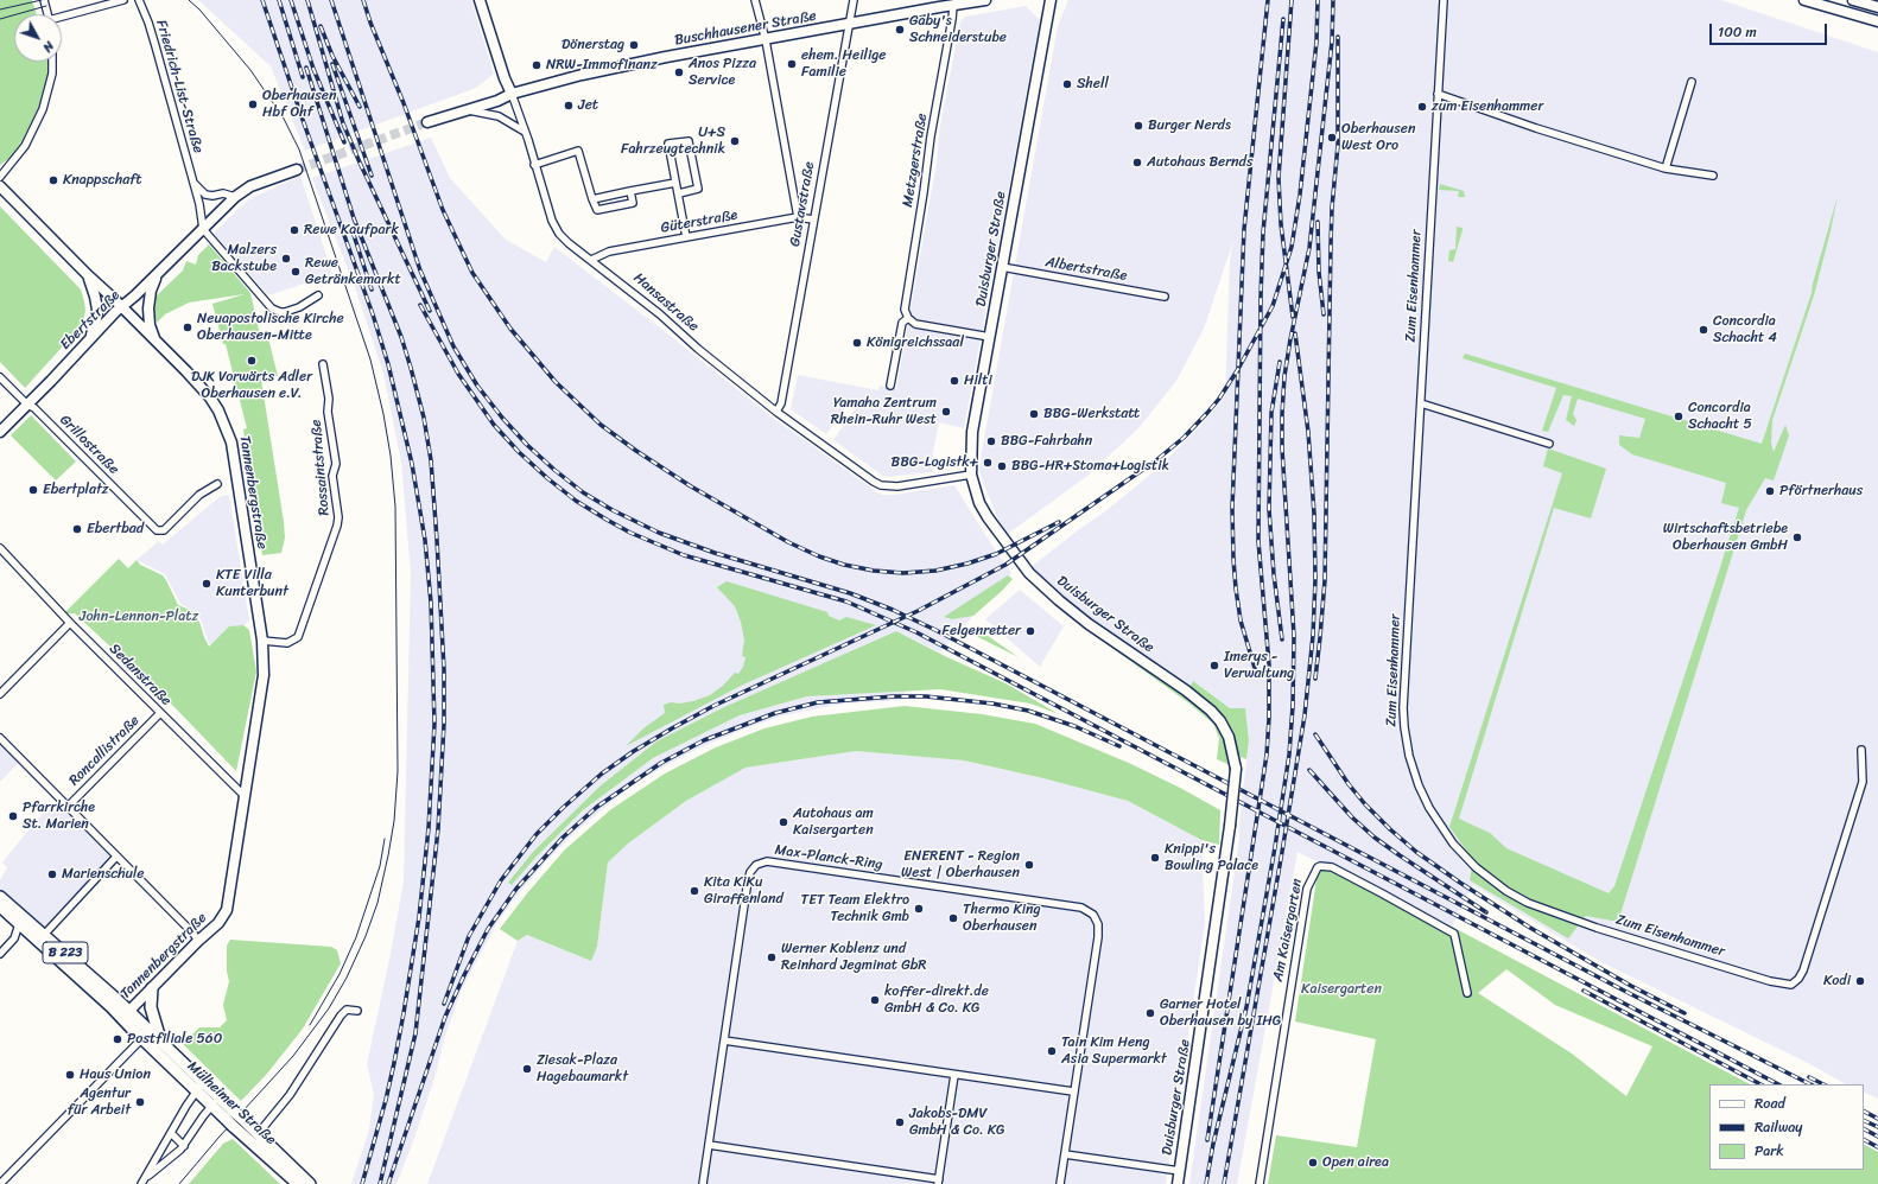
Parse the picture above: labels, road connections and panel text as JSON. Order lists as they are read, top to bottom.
{
  "streets": {
    "main road": [
      "Buschhausener Straße",
      "Duisburger Straße",
      "Hansastraße",
      "Ebertstraße",
      "Tannenbergstraße",
      "B 223",
      "Mülheimer Straße"
    ],
    "street": [
      "Friedrich-List-Straße",
      "Metzgerstraße",
      "Gustavstraße",
      "Güterstraße",
      "Albertstraße",
      "Zum Eisenhammer",
      "Grillostraße",
      "Rossaintstraße",
      "Sedanstraße",
      "Roncallistraße",
      "Max-Planck-Ring",
      "Am Kaisergarten"
    ]
  },
  "crossings": [
    ["Buschhausener Straße", "Metzgerstraße"],
    ["Buschhausener Straße", "Gustavstraße"],
    ["Buschhausener Straße", "Hansastraße"],
    ["Friedrich-List-Straße", "Ebertstraße"],
    ["Gustavstraße", "Güterstraße"],
    ["Gustavstraße", "Hansastraße"],
    ["Güterstraße", "Hansastraße"],
    ["Duisburger Straße", "Albertstraße"],
    ["Duisburger Straße", "Hansastraße"],
    ["Ebertstraße", "Grillostraße"],
    ["Ebertstraße", "Tannenbergstraße"],
    ["Rossaintstraße", "Tannenbergstraße"],
    ["Tannenbergstraße", "Sedanstraße"],
    ["Tannenbergstraße", "Mülheimer Straße"],
    ["Sedanstraße", "Roncallistraße"]
  ],
  "parks": ["John-Lennon-Platz", "Kaisergarten"],
  "places": [
    "Gaby's Schneiderstube",
    "Dönerstag",
    "ehem. Heilige Familie",
    "NRW-Immofinanz",
    "Anos Pizza Service",
    "Shell",
    "Oberhausen Hbf Ohf",
    "Jet",
    "zum Eisenhammer",
    "Burger Nerds",
    "Oberhausen West Oro",
    "U+S Fahrzeugtechnik",
    "Autohaus Bernds",
    "Knappschaft",
    "Rewe Kaufpark",
    "Malzers Backstube",
    "Rewe Getränkemarkt",
    "Neuapostolische Kirche Oberhausen-Mitte",
    "Concordia Schacht 4",
    "Königreichssaal",
    "DJK Vorwärts Adler Oberhausen e.V.",
    "Hilti",
    "Yamaha Zentrum Rhein-Ruhr West",
    "BBG-Werkstatt",
    "Concordia Schacht 5",
    "BBG-Fahrbahn",
    "BBG-Logistk+",
    "BBG-HR+Stoma+Logistik",
    "Ebertplatz",
    "Pförtnerhaus",
    "Ebertbad",
    "Wirtschaftsbetriebe Oberhausen GmbH",
    "KTE Villa Kunterbunt",
    "Felgenretter",
    "Imerys - Verwaltung",
    "Pfarrkirche St. Marien",
    "Autohaus am Kaisergarten",
    "Knippi's Bowling Palace",
    "ENERENT - Region West | Oberhausen",
    "Marienschule",
    "Kita KiKu Giraffenland",
    "TET Team Elektro Technik Gmb",
    "Thermo King Oberhausen",
    "Werner Koblenz und Reinhard Jegminat GbR",
    "Kodi",
    "koffer-direkt.de GmbH & Co. KG",
    "Garner Hotel Oberhausen by IHG",
    "Postfiliale 560",
    "Tain Kim Heng Asia Supermarkt",
    "Ziesak-Plaza Hagebaumarkt",
    "Haus Union",
    "Agentur für Arbeit",
    "Jakobs-DMV GmbH & Co. KG",
    "Open airea"
  ],
  "legend": ["Road", "Railway", "Park"],
  "scale_bar": "100 m",
  "north": "bottom right"
}
